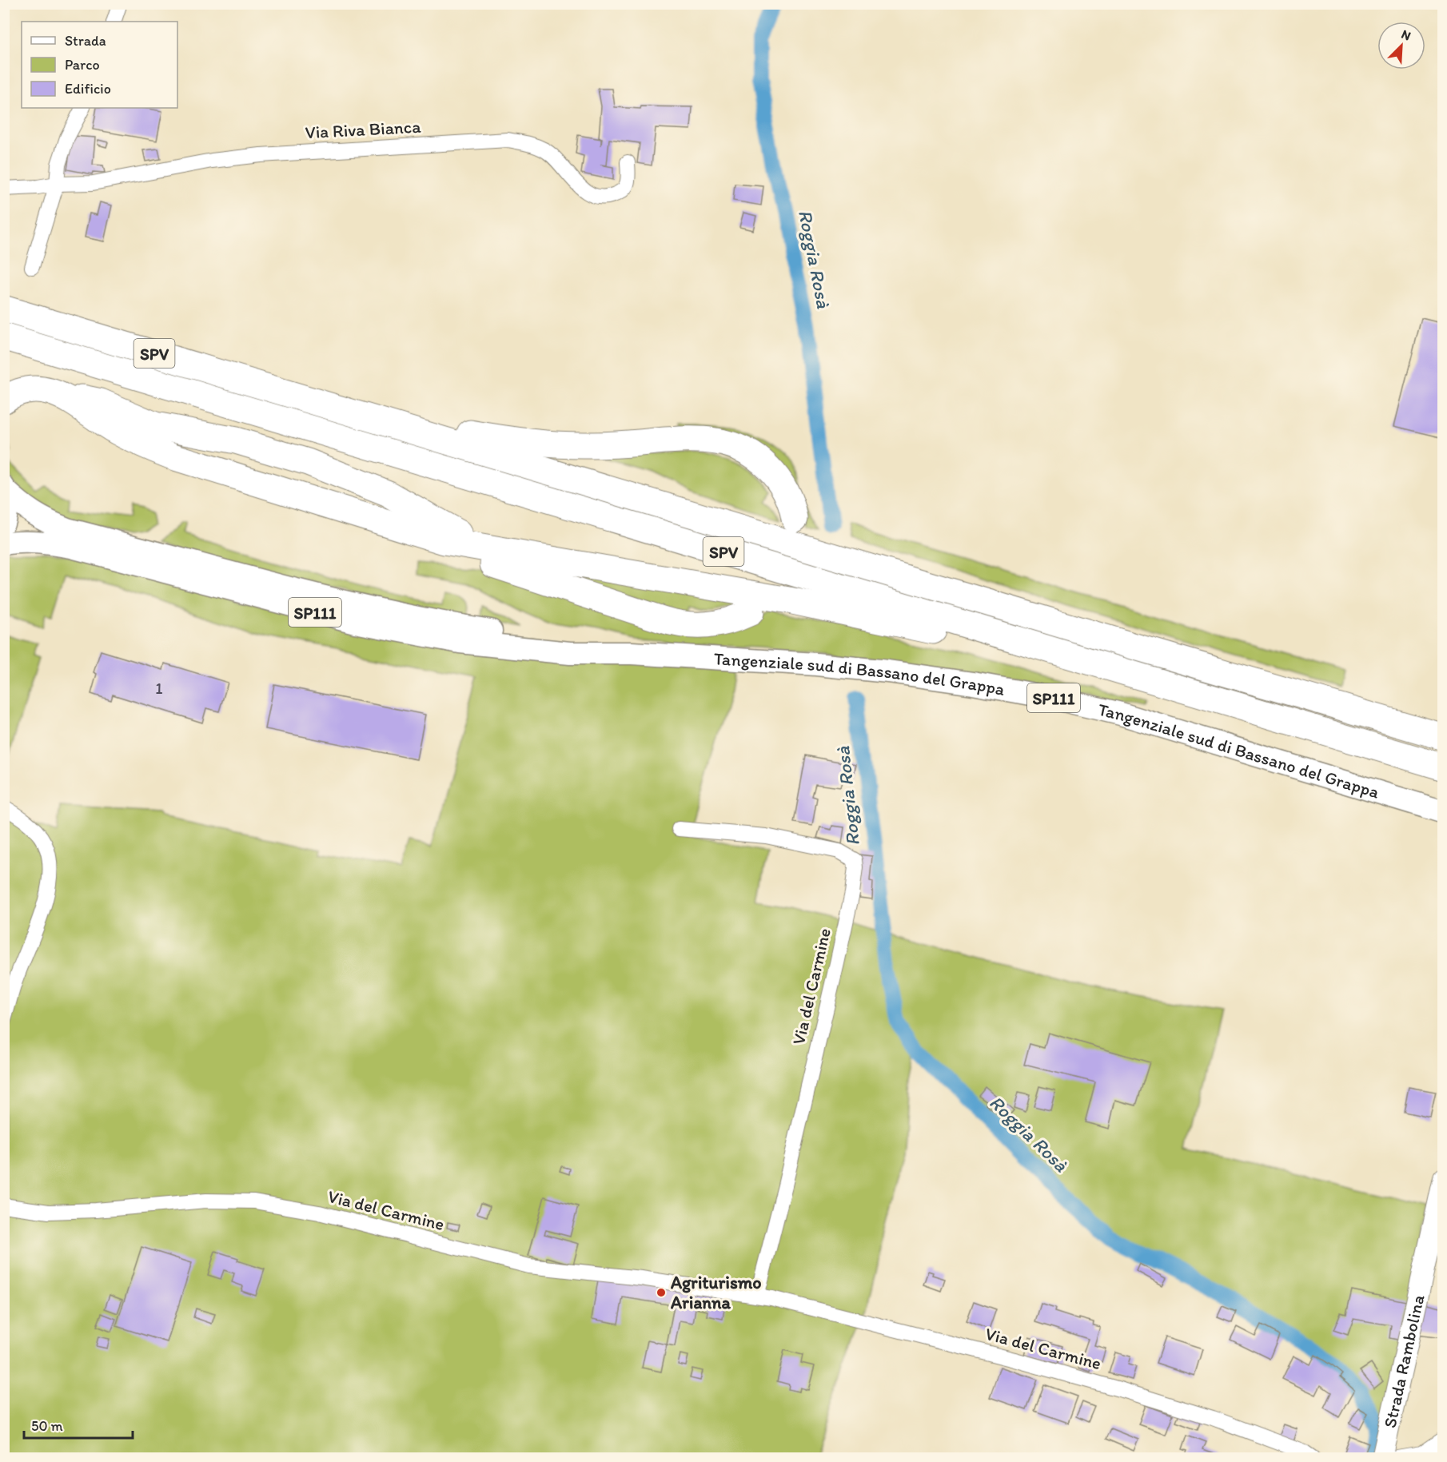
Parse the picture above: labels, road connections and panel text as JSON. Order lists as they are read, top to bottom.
{
  "streets": {
    "highway": ["SPV"],
    "main road": ["SP111", "Tangenziale sud di Bassano del Grappa"],
    "street": ["Via Riva Bianca", "Via del Carmine", "Strada Rambolina"]
  },
  "water": ["Roggia Rosà"],
  "places": ["Agriturismo Arianna"],
  "house_numbers": ["1"],
  "legend": ["Strada", "Parco", "Edificio"],
  "scale_bar": "50 m",
  "north": "top right"
}
